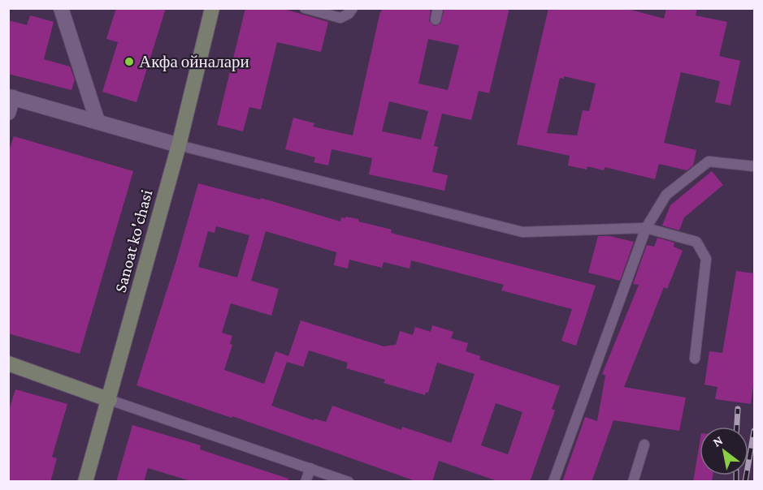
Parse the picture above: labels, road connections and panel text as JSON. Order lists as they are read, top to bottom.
{
  "streets": {
    "main road": ["Sanoat ko'chasi"]
  },
  "places": ["Акфа ойналари"],
  "north": "top left"
}
